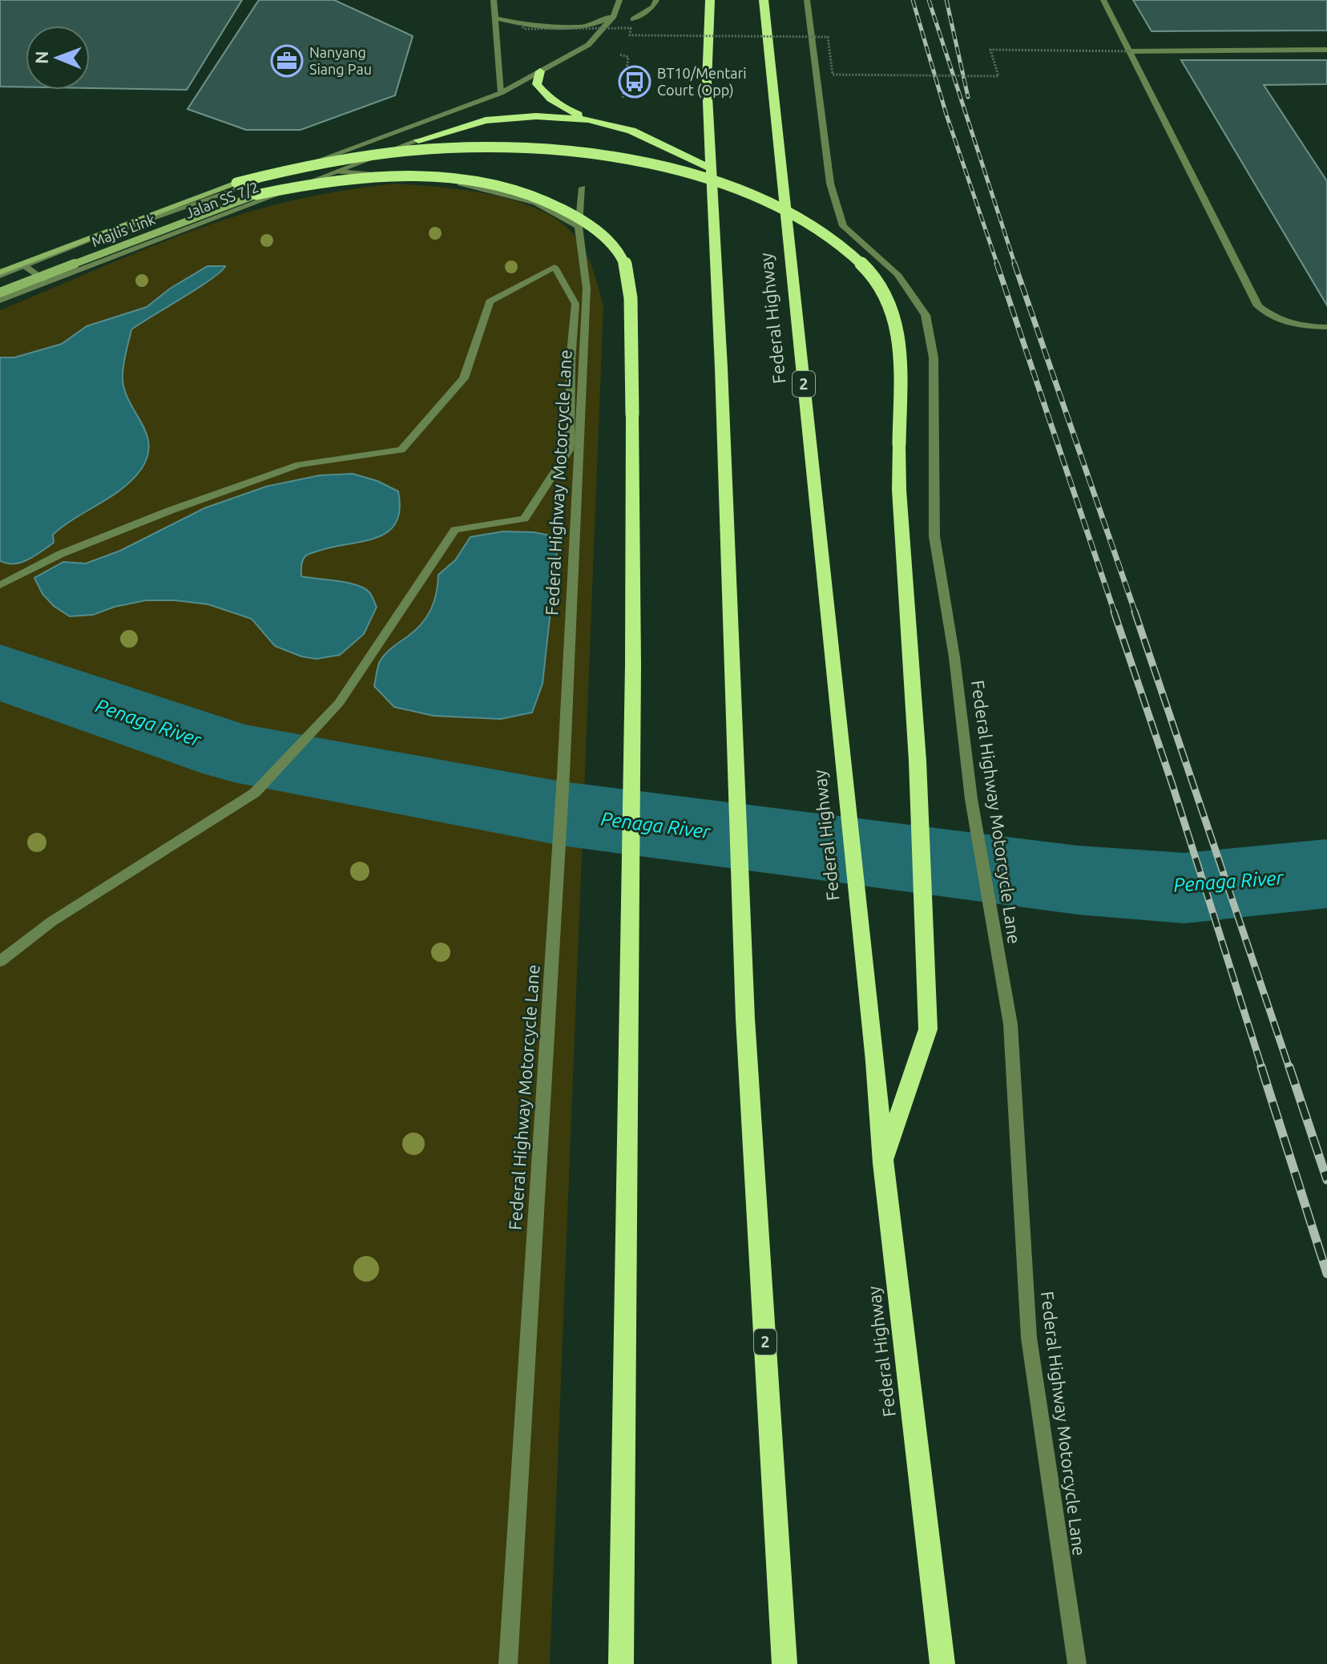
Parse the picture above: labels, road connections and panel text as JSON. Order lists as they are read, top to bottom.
{
  "streets": {
    "highway": ["Federal Highway", "2"],
    "main road": ["Majlis Link"],
    "street": ["Jalan SS 7/2", "Federal Highway Motorcycle Lane"]
  },
  "crossings": [
    ["Jalan SS 7/2", "Majlis Link"]
  ],
  "water": ["Penaga River"],
  "places": {
    "office": ["Nanyang Siang Pau"],
    "bus stop": ["BT10/Mentari Court (Opp)"]
  },
  "north": "left"
}
